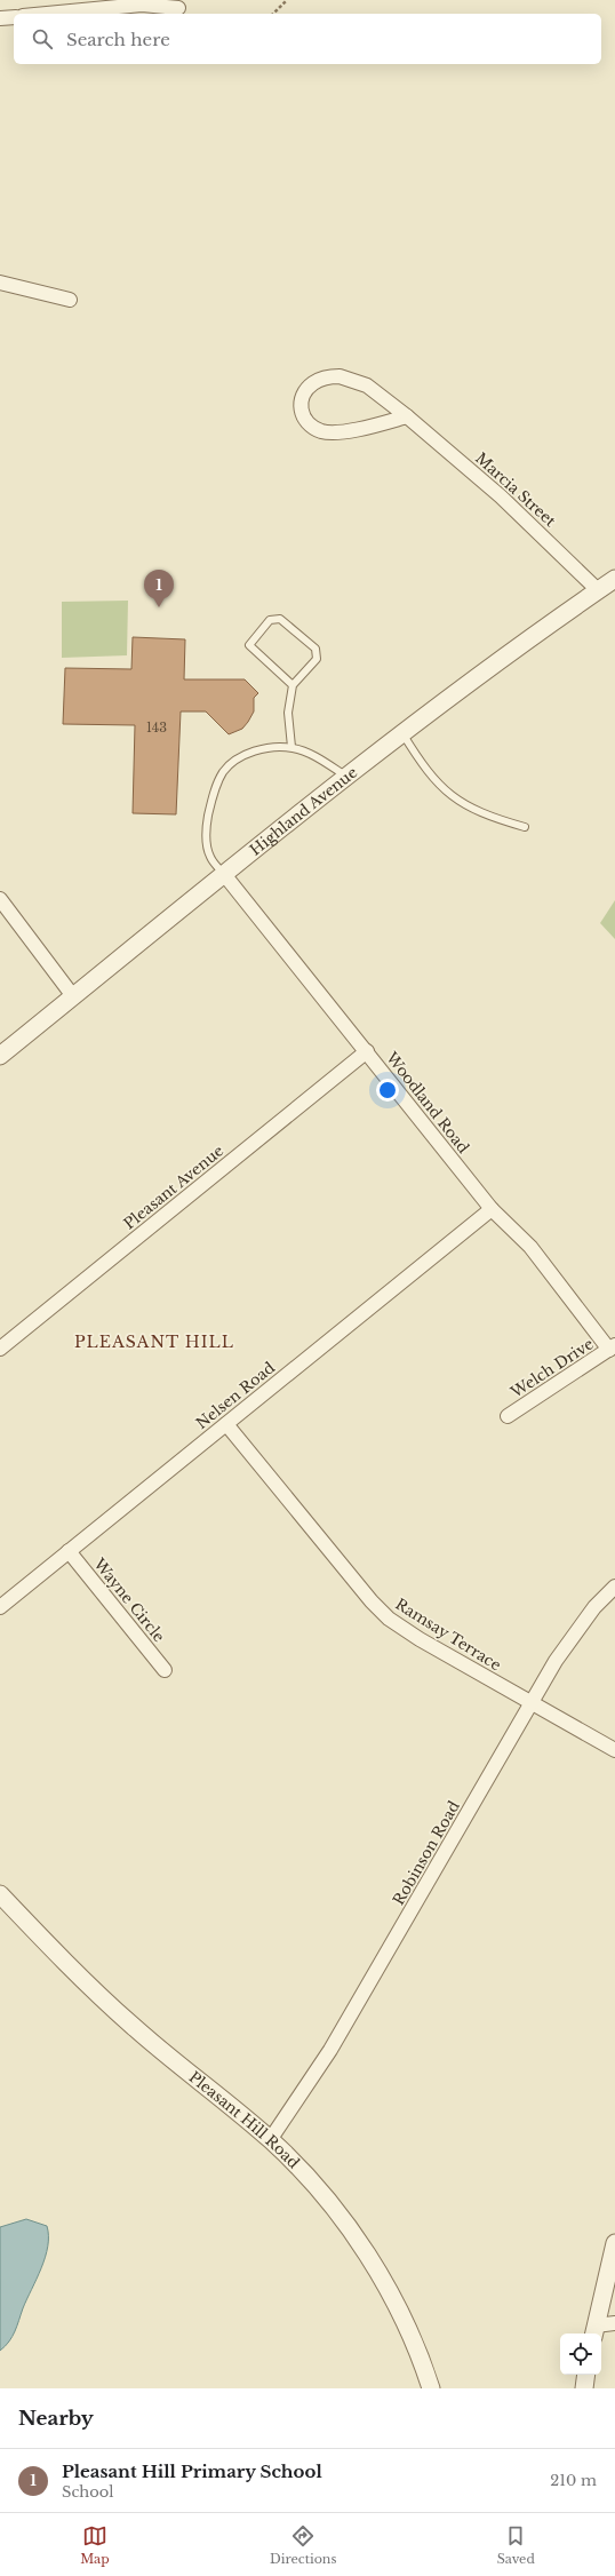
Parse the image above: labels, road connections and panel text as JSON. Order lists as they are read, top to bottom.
{
  "streets": {
    "street": [
      "Marcia Street",
      "Highland Avenue",
      "Woodland Road",
      "Pleasant Avenue",
      "Welch Drive",
      "Nelsen Road",
      "Wayne Circle",
      "Ramsay Terrace",
      "Robinson Road",
      "Pleasant Hill Road"
    ]
  },
  "crossings": [
    ["Marcia Street", "Highland Avenue"],
    ["Highland Avenue", "Woodland Road"],
    ["Woodland Road", "Pleasant Avenue"],
    ["Woodland Road", "Welch Drive"],
    ["Woodland Road", "Nelsen Road"],
    ["Nelsen Road", "Wayne Circle"],
    ["Nelsen Road", "Ramsay Terrace"],
    ["Ramsay Terrace", "Robinson Road"],
    ["Robinson Road", "Pleasant Hill Road"]
  ],
  "districts": ["PLEASANT HILL"],
  "house_numbers": ["143"],
  "page": {
    "search": "Search here",
    "pins": "1",
    "heading": "Nearby",
    "list": [
      {
        "mark": "1",
        "name": "Pleasant Hill Primary School",
        "note": "School",
        "value": "210 m"
      }
    ],
    "nav": ["Map", "Directions", "Saved"]
  }
}
